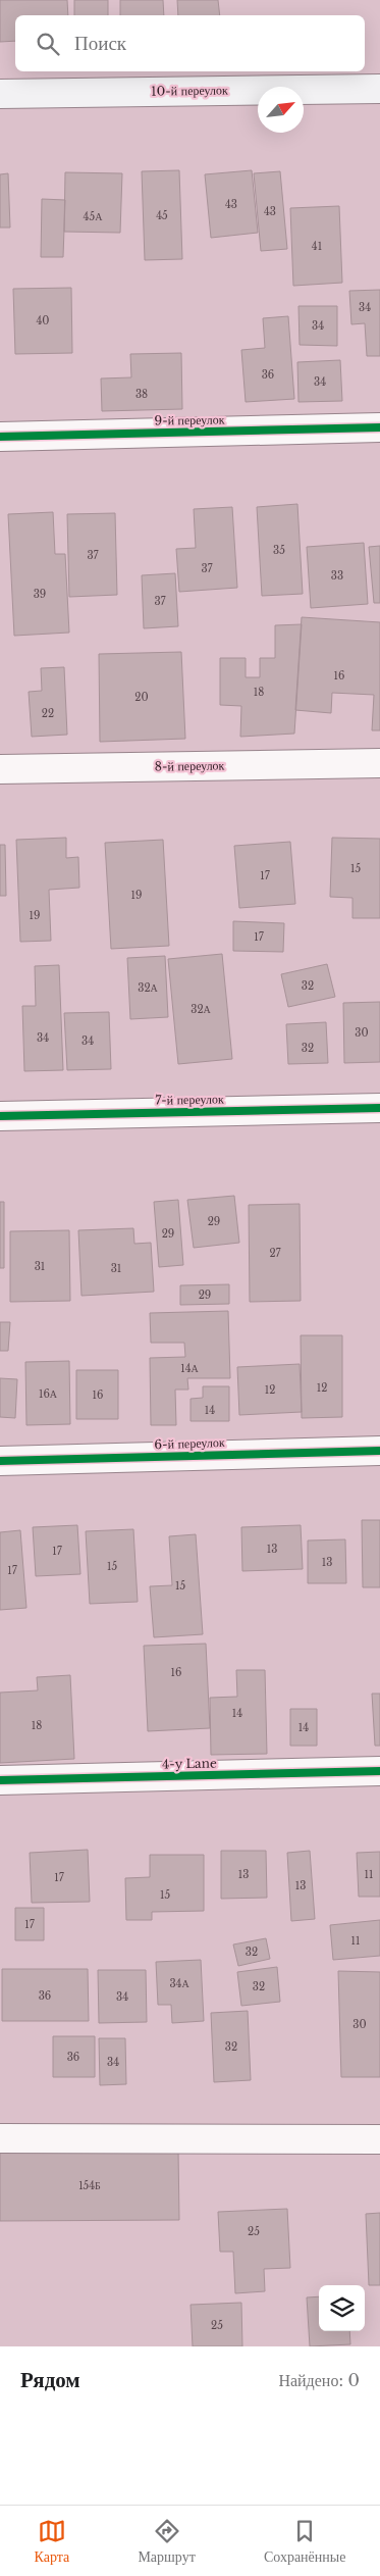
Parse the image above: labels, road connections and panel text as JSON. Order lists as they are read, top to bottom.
{
  "streets": {
    "street": [
      "10-й переулок",
      "9-й переулок",
      "8-й переулок",
      "7-й переулок",
      "6-й переулок",
      "4-y Lane"
    ]
  },
  "house_numbers": [
    "43",
    "43",
    "45",
    "45А",
    "41",
    "34",
    "40",
    "34",
    "36",
    "34",
    "38",
    "35",
    "37",
    "37",
    "33",
    "39",
    "37",
    "16",
    "18",
    "20",
    "22",
    "15",
    "17",
    "19",
    "19",
    "17",
    "32",
    "32А",
    "32А",
    "30",
    "34",
    "34",
    "32",
    "29",
    "29",
    "27",
    "31",
    "31",
    "29",
    "14А",
    "12",
    "12",
    "16А",
    "16",
    "14",
    "13",
    "17",
    "13",
    "15",
    "17",
    "15",
    "16",
    "14",
    "18",
    "14",
    "13",
    "11",
    "17",
    "13",
    "15",
    "17",
    "11",
    "32",
    "34А",
    "32",
    "36",
    "34",
    "30",
    "32",
    "36",
    "34",
    "154Б",
    "25",
    "25"
  ],
  "north": "top right",
  "page": {
    "search": "Поиск",
    "heading": ["Рядом", "Найдено: 0"],
    "nav": ["Карта", "Маршрут", "Сохранённые"]
  }
}
